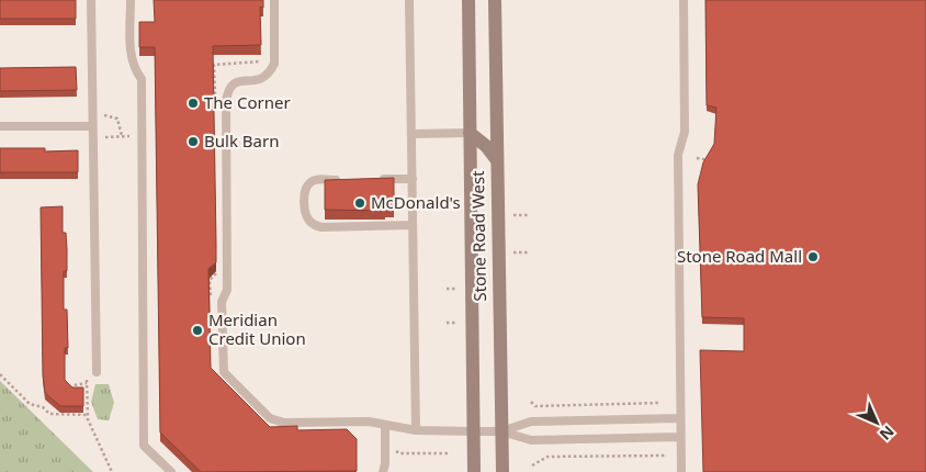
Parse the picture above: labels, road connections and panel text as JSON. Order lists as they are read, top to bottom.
{
  "streets": {
    "main road": ["Stone Road West"]
  },
  "places": [
    "The Corner",
    "Bulk Barn",
    "McDonald's",
    "Stone Road Mall",
    "Meridian Credit Union"
  ],
  "north": "bottom right"
}
